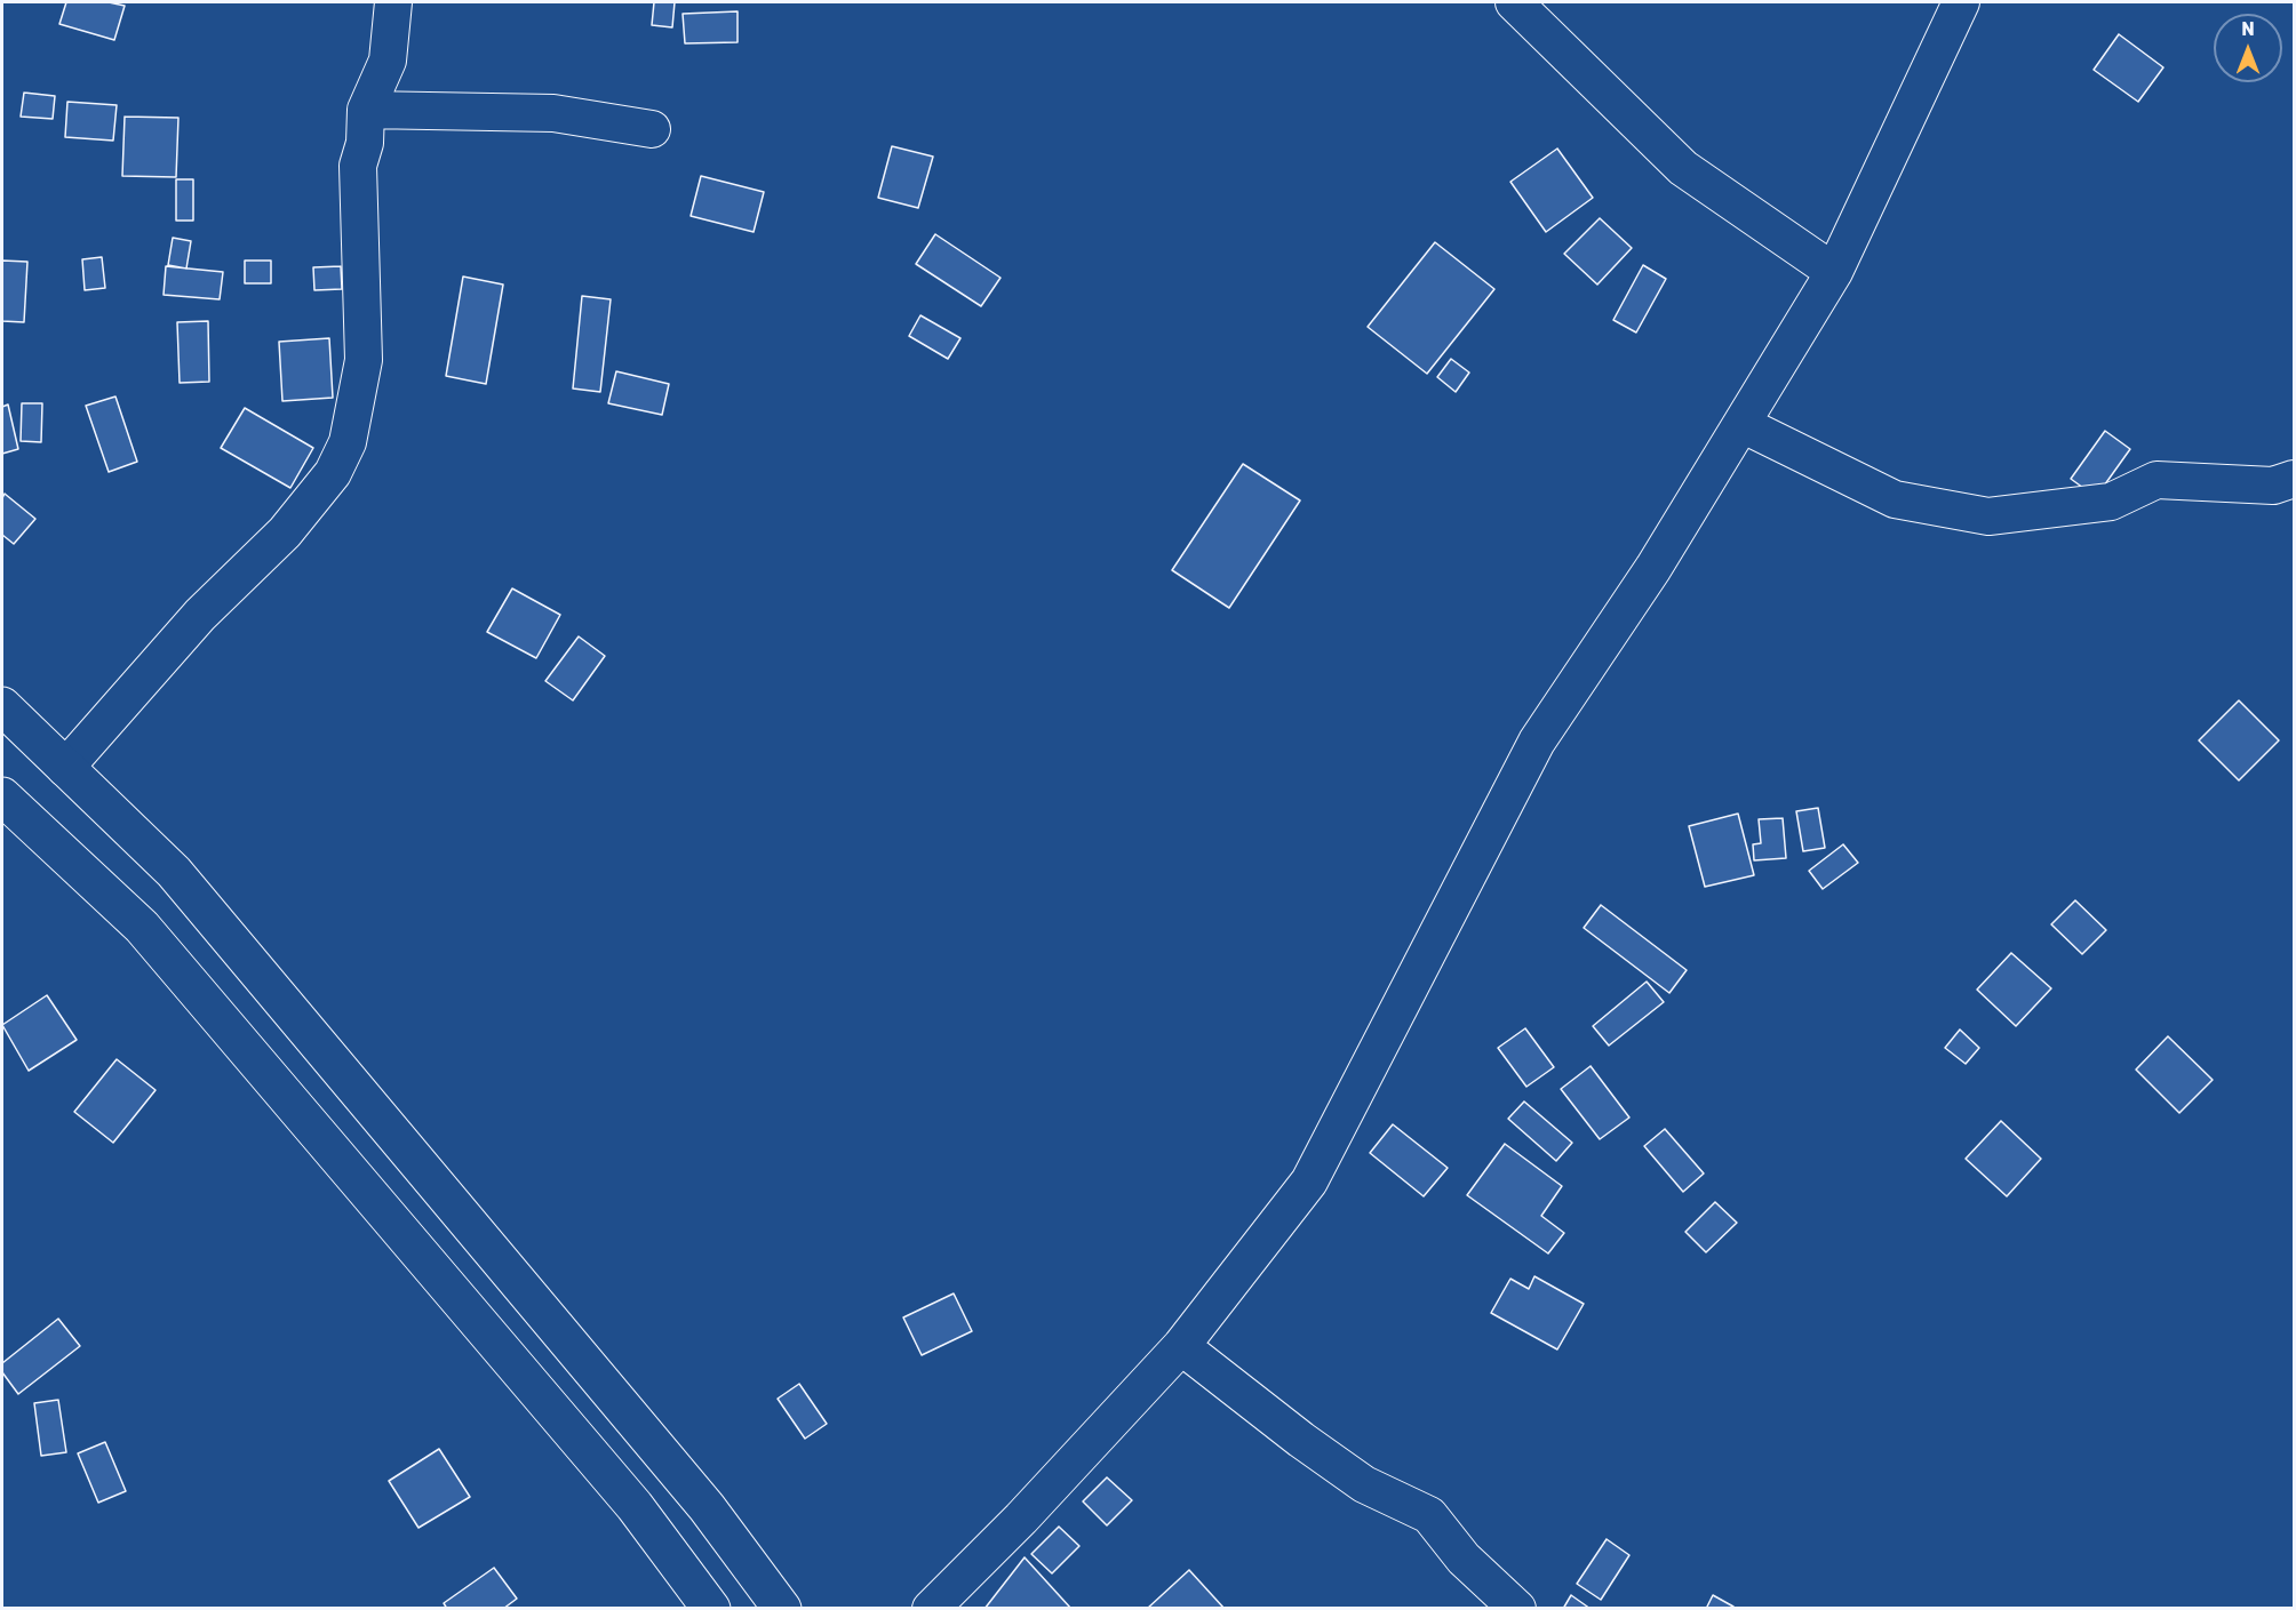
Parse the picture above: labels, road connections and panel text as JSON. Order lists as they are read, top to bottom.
{
  "north": "top"
}
